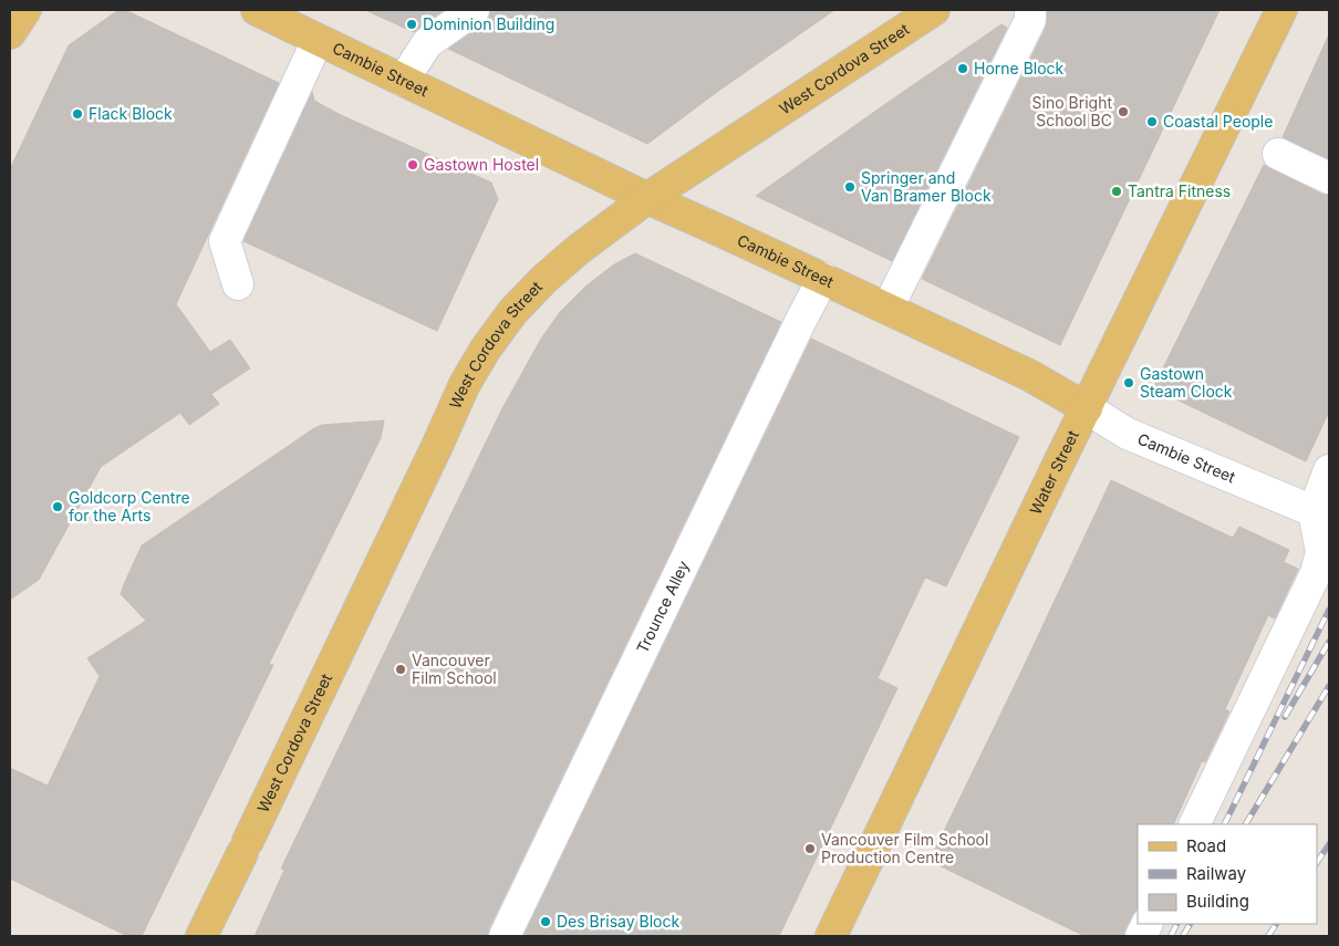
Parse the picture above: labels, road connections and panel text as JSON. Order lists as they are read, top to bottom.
{
  "streets": {
    "main road": ["Cambie Street", "West Cordova Street", "Water Street"],
    "street": ["Trounce Alley"]
  },
  "crossings": [
    ["Cambie Street", "West Cordova Street"],
    ["Cambie Street", "Water Street"],
    ["Cambie Street", "Trounce Alley"]
  ],
  "places": [
    "Dominion Building",
    "Horne Block",
    "Sino Bright School BC",
    "Flack Block",
    "Coastal People",
    "Gastown Hostel",
    "Springer and Van Bramer Block",
    "Tantra Fitness",
    "Gastown Steam Clock",
    "Goldcorp Centre for the Arts",
    "Vancouver Film School",
    "Vancouver Film School Production Centre",
    "Des Brisay Block"
  ],
  "legend": ["Road", "Railway", "Building"]
}
